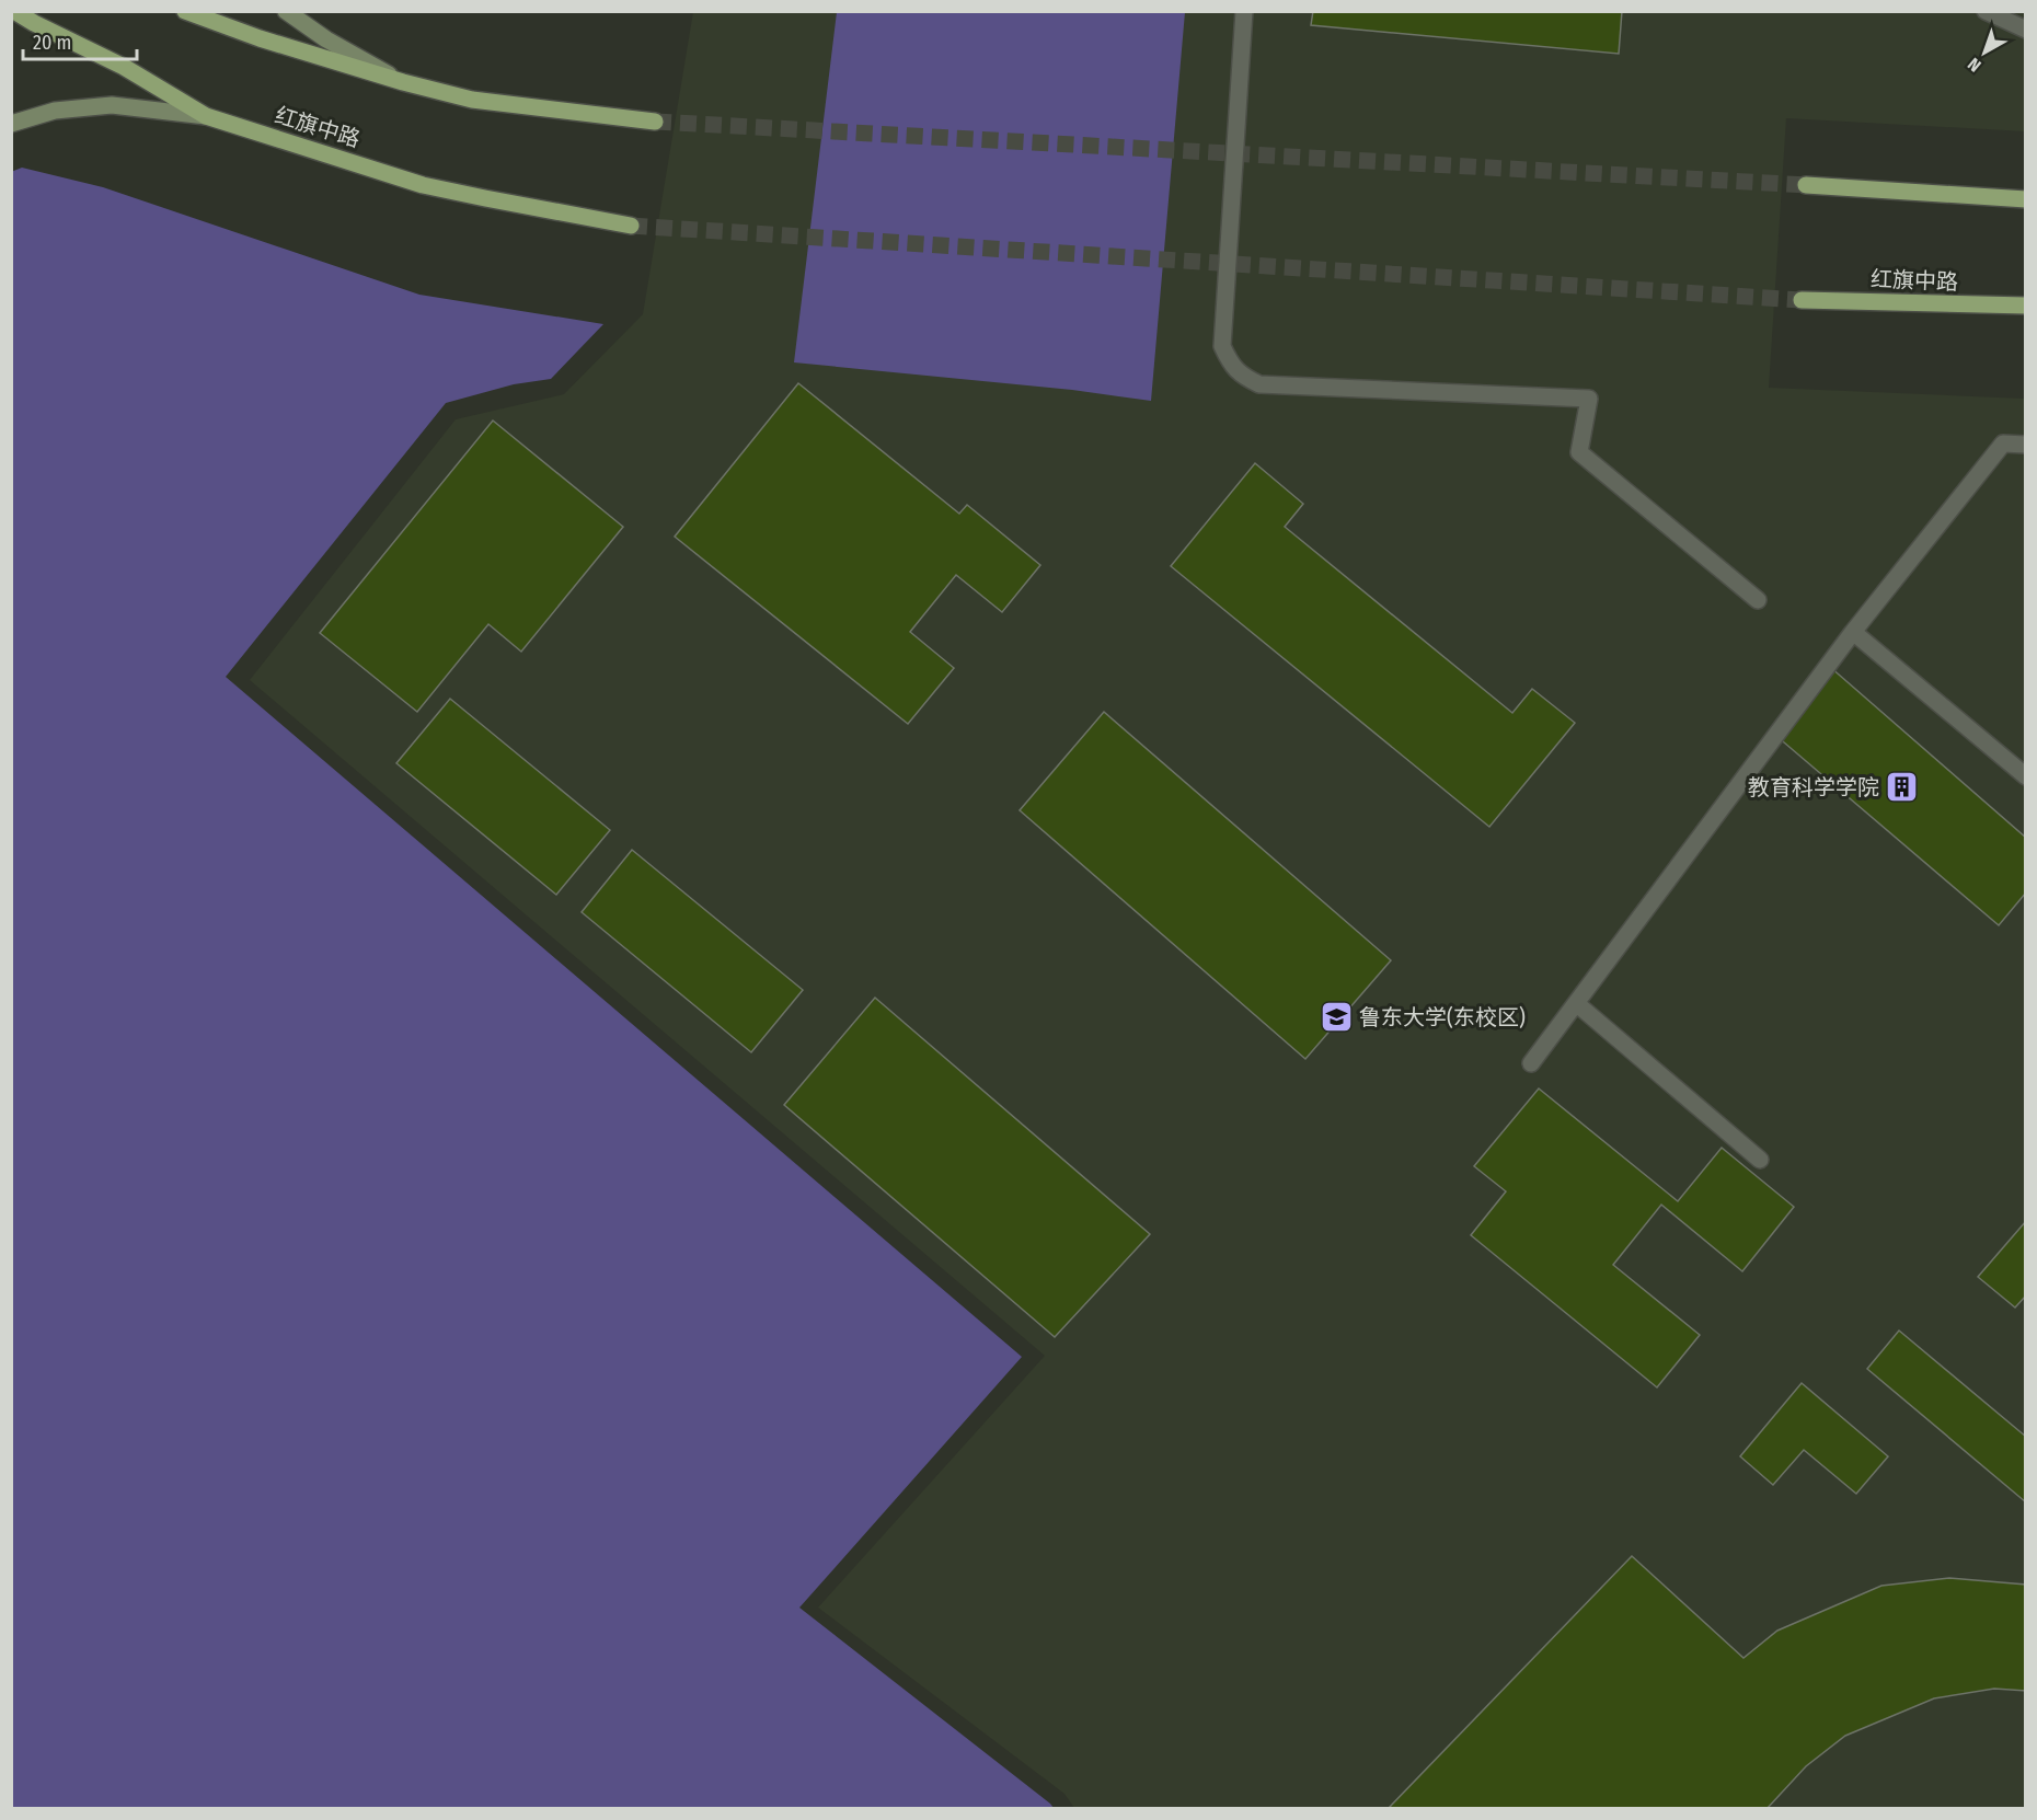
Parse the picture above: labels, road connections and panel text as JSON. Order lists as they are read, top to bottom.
{
  "streets": {
    "main road": ["红旗中路"]
  },
  "places": {
    "building": ["教育科学学院"],
    "school or university": ["鲁东大学(东校区)"]
  },
  "scale_bar": "20 m",
  "north": "bottom left"
}
